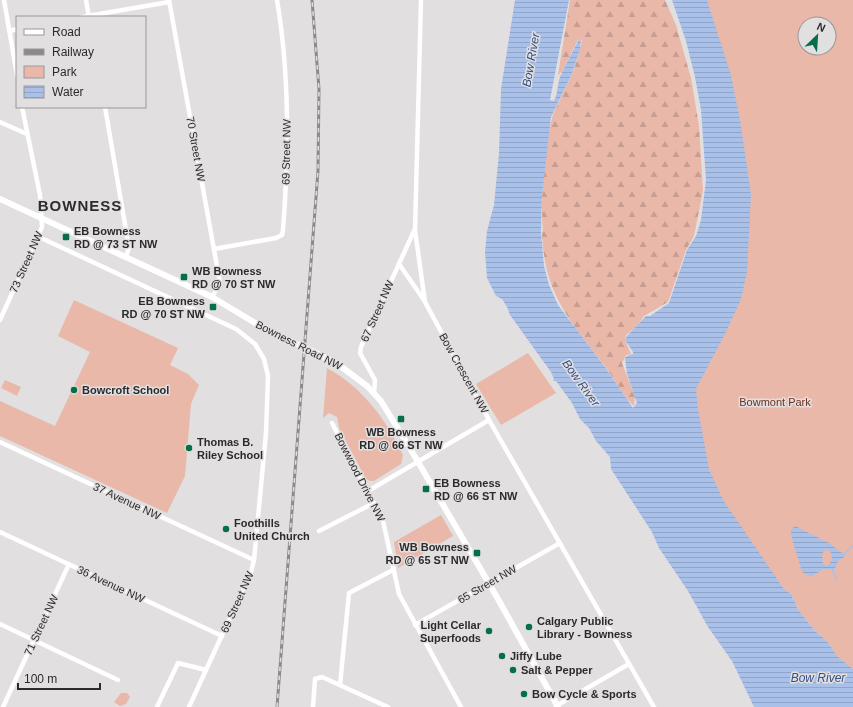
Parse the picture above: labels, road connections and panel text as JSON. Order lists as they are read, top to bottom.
{
  "streets": {
    "street": [
      "70 Street NW",
      "69 Street NW",
      "73 Street NW",
      "67 Street NW",
      "Bowness Road NW",
      "Bow Crescent NW",
      "Bowwood Drive NW",
      "37 Avenue NW",
      "36 Avenue NW",
      "65 Street NW",
      "71 Street NW"
    ]
  },
  "crossings": [
    ["70 Street NW", "69 Street NW"],
    ["70 Street NW", "Bowness Road NW"],
    ["69 Street NW", "Bowness Road NW"],
    ["69 Street NW", "37 Avenue NW"],
    ["69 Street NW", "36 Avenue NW"],
    ["73 Street NW", "Bowness Road NW"],
    ["67 Street NW", "Bowness Road NW"],
    ["67 Street NW", "Bow Crescent NW"],
    ["Bowness Road NW", "65 Street NW"],
    ["Bow Crescent NW", "65 Street NW"],
    ["Bowwood Drive NW", "65 Street NW"],
    ["36 Avenue NW", "71 Street NW"]
  ],
  "districts": ["BOWNESS"],
  "water": ["Bow River"],
  "parks": ["Bowmont Park"],
  "places": {
    "transit": [
      "EB Bowness RD @ 73 ST NW",
      "WB Bowness RD @ 70 ST NW",
      "EB Bowness RD @ 70 ST NW",
      "WB Bowness RD @ 66 ST NW",
      "EB Bowness RD @ 66 ST NW",
      "WB Bowness RD @ 65 ST NW"
    ],
    "other": [
      "Bowcroft School",
      "Thomas B. Riley School",
      "Foothills United Church",
      "Calgary Public Library - Bowness",
      "Light Cellar Superfoods",
      "Jiffy Lube",
      "Salt & Pepper",
      "Bow Cycle & Sports"
    ]
  },
  "legend": [
    "Road",
    "Railway",
    "Park",
    "Water"
  ],
  "scale_bar": "100 m",
  "north": "top right"
}
